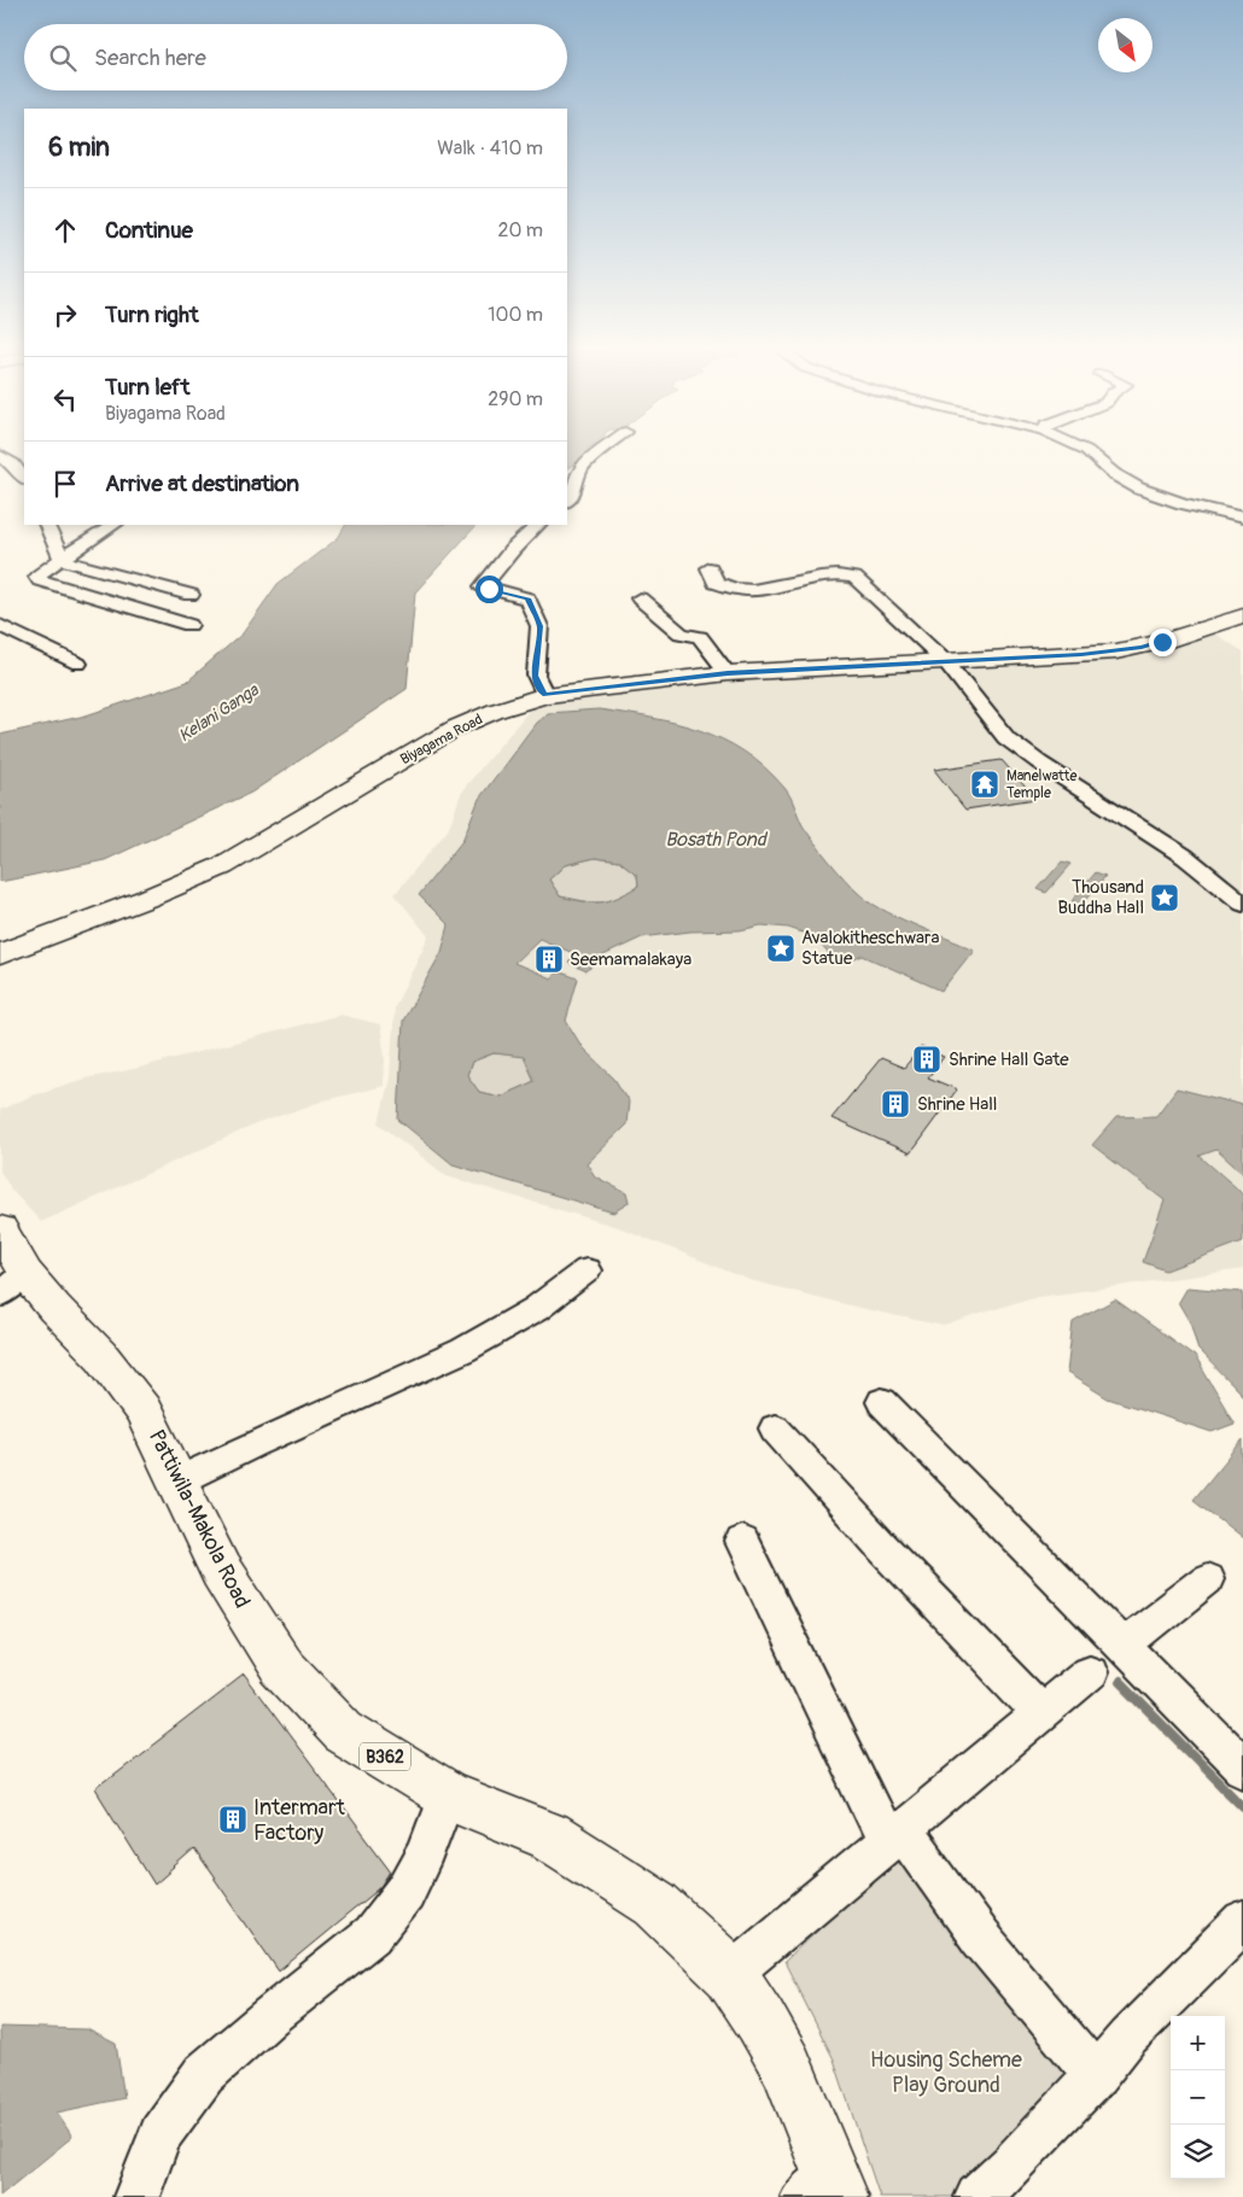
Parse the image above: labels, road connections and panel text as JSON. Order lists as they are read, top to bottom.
{
  "streets": {
    "main road": ["Biyagama Road", "Pattiwila-Makola Road", "B362"]
  },
  "water": ["Kelani Ganga", "Bosath Pond"],
  "parks": ["Housing Scheme Play Ground"],
  "places": {
    "temple": ["Manelwatte Temple"],
    "place": ["Thousand Buddha Hall", "Avalokitheschwara Statue"],
    "building": [
      "Seemamalakaya",
      "Shrine Hall Gate",
      "Shrine Hall",
      "Intermart Factory"
    ]
  },
  "north": "bottom right",
  "page": {
    "search": "Search here",
    "heading": ["6 min", "Walk · 410 m"],
    "list": [
      ["Continue", "20 m"],
      ["Turn right", "100 m"],
      ["Turn left", "Biyagama Road", "290 m"],
      "Arrive at destination"
    ],
    "map_buttons": ["+", "−"]
  }
}
